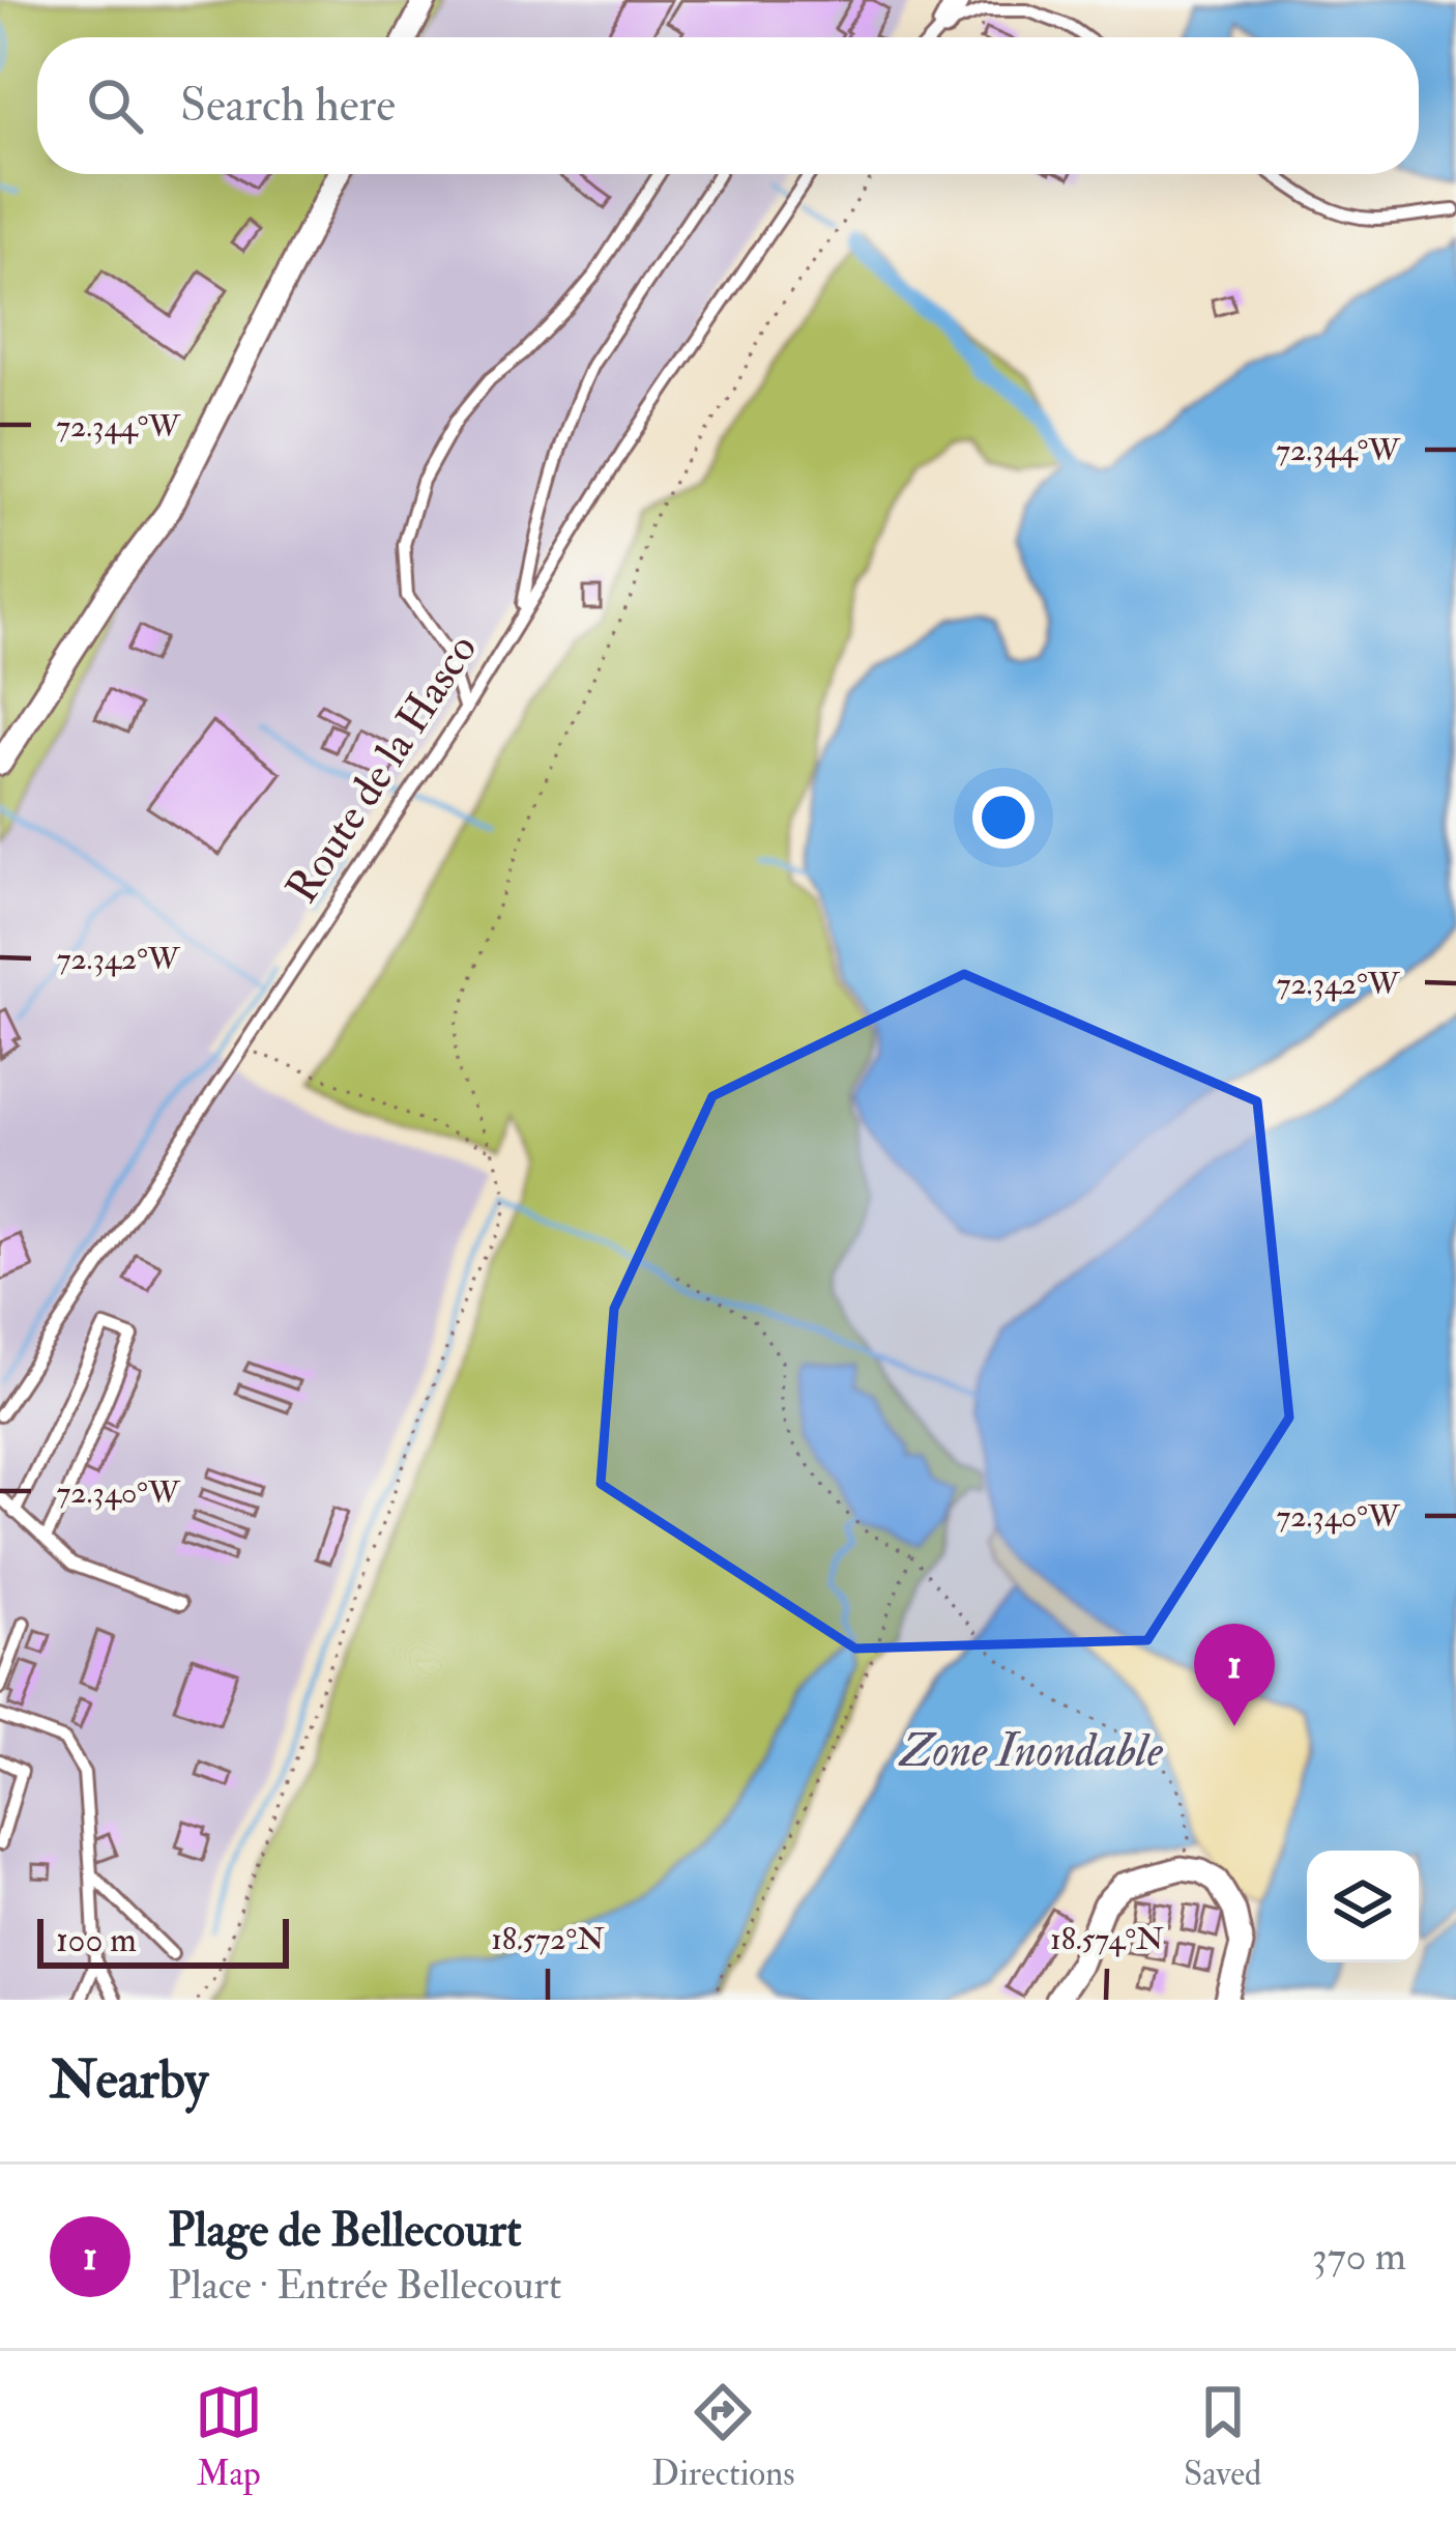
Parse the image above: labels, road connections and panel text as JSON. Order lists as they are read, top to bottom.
{
  "streets": {
    "lane": ["Route de la Hasco"]
  },
  "water": ["Zone Inondable"],
  "scale_bar": "100 m",
  "page": {
    "search": "Search here",
    "pins": "1",
    "scale": "100 m",
    "heading": "Nearby",
    "list": [
      {
        "mark": "1",
        "name": "Plage de Bellecourt",
        "note": "Place · Entrée Bellecourt",
        "value": "370 m"
      }
    ],
    "nav": ["Map", "Directions", "Saved"]
  },
  "coordinates": [
    "72.344°W",
    "72.342°W",
    "72.340°W",
    "18.572°N",
    "18.574°N"
  ]
}
